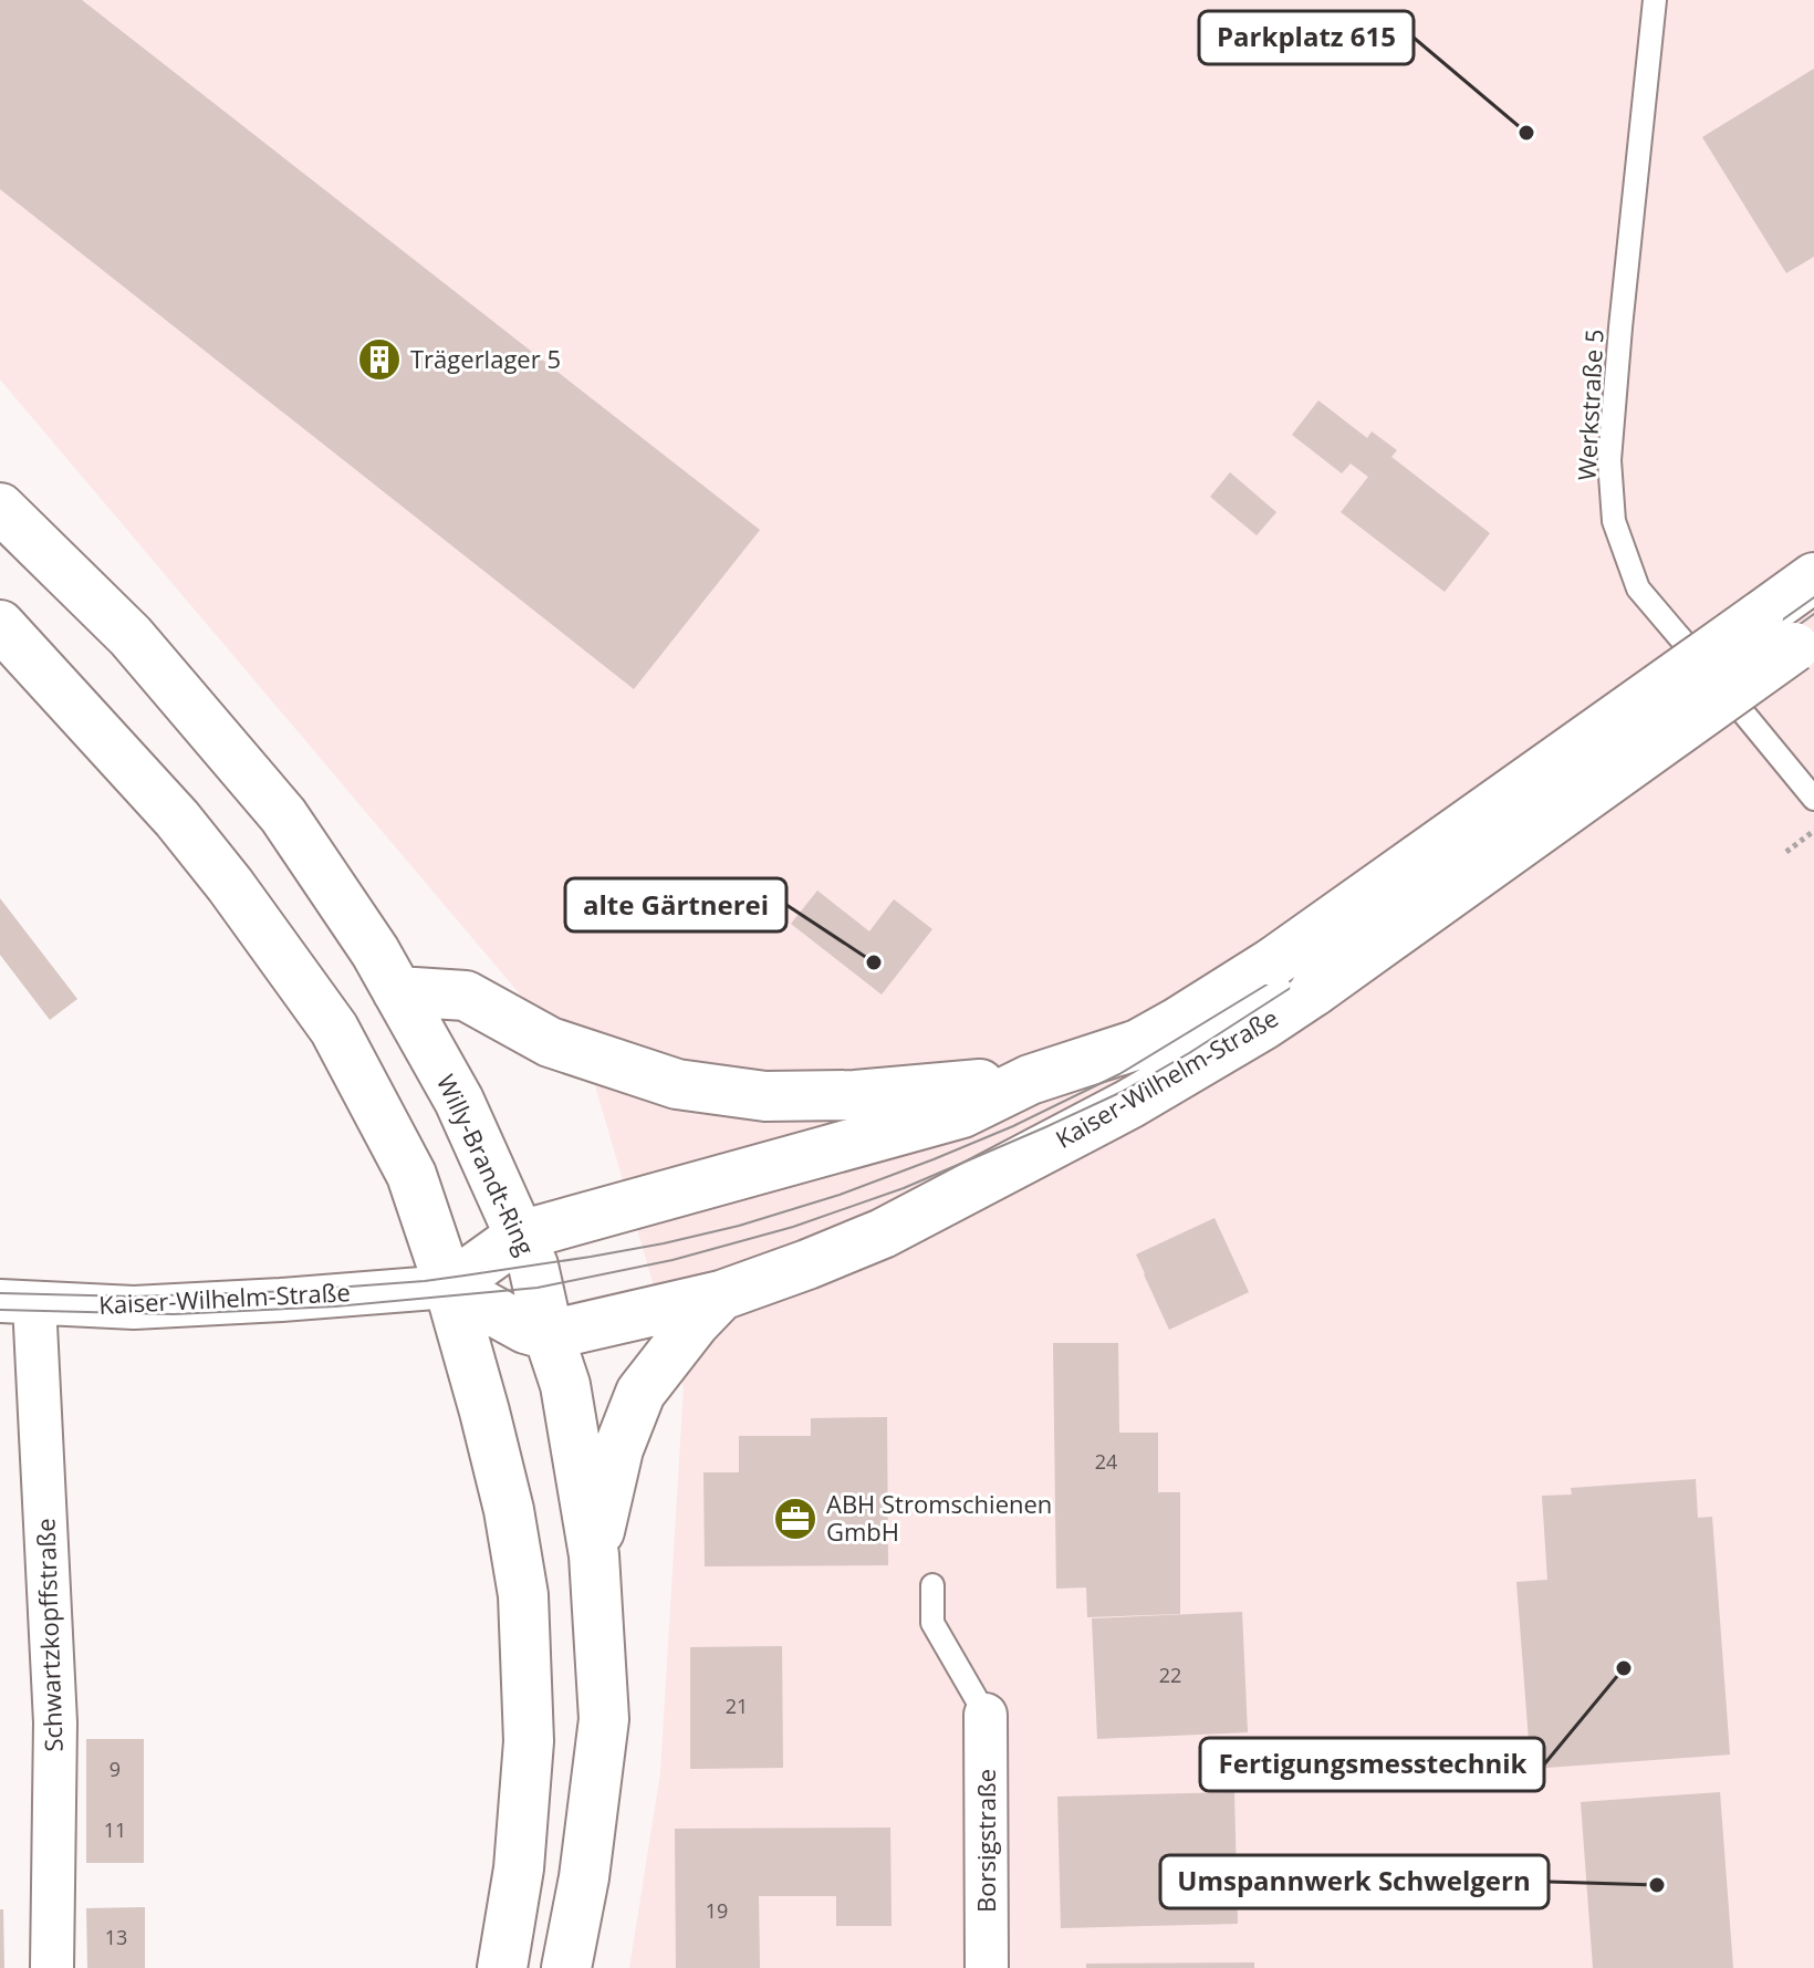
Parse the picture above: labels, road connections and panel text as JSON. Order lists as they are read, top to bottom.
{
  "streets": {
    "main road": ["Kaiser-Wilhelm-Straße", "Willy-Brandt-Ring"],
    "street": ["Schwartzkopffstraße", "Borsigstraße"],
    "lane": ["Werkstraße 5"]
  },
  "crossings": [
    ["Kaiser-Wilhelm-Straße", "Willy-Brandt-Ring"],
    ["Kaiser-Wilhelm-Straße", "Schwartzkopffstraße"]
  ],
  "places": {
    "other": [
      "Parkplatz 615",
      "alte Gärtnerei",
      "Fertigungsmesstechnik",
      "Umspannwerk Schwelgern"
    ],
    "building": ["Trägerlager 5"],
    "office": ["ABH Stromschienen GmbH"]
  },
  "house_numbers": [
    "24",
    "22",
    "21",
    "9",
    "11",
    "19",
    "13"
  ]
}
